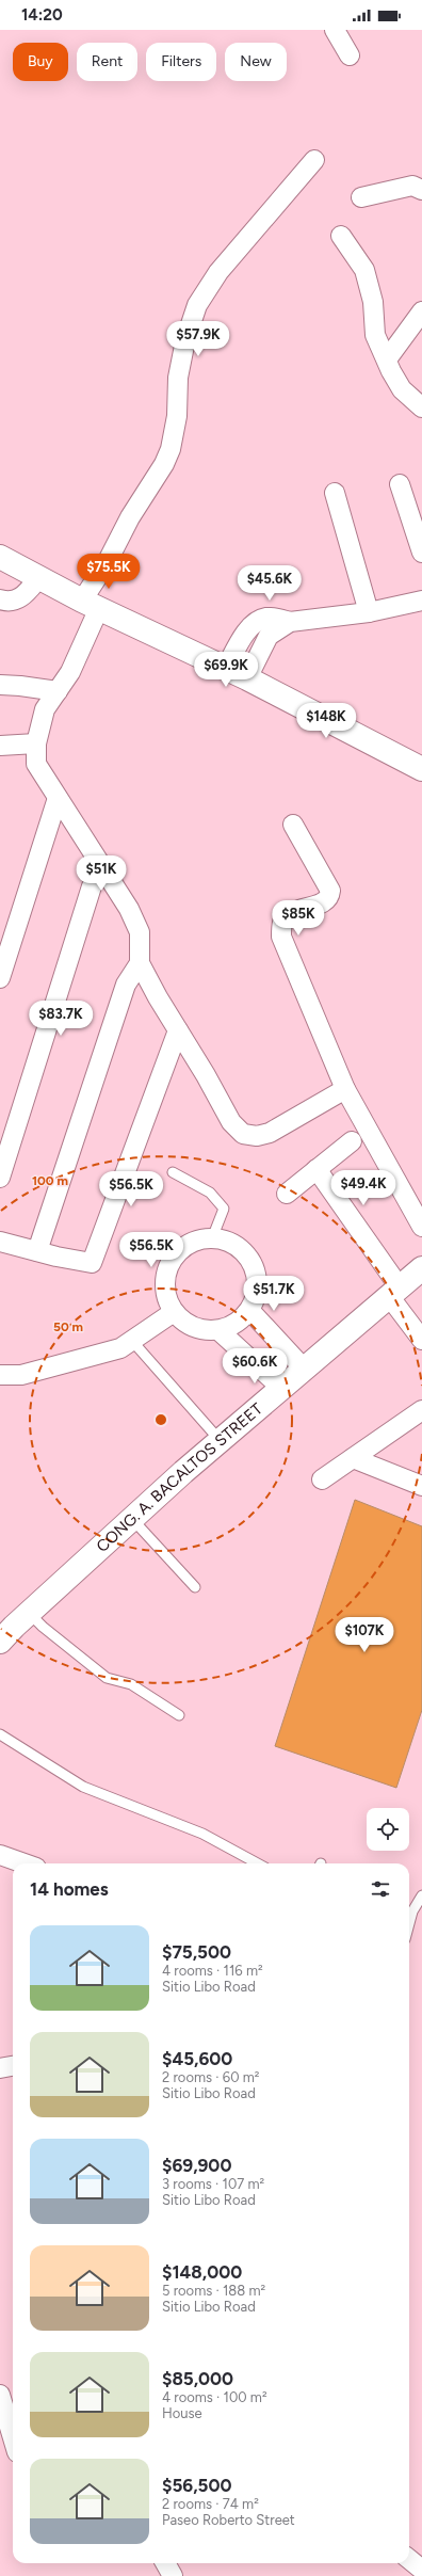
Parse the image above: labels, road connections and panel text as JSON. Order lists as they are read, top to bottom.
{
  "streets": {
    "street": ["CONG. A. BACALTOS STREET"]
  },
  "page": {
    "status": "14:20",
    "chip": [
      "Buy",
      "Rent",
      "Filters",
      "New"
    ],
    "price": [
      "$57.9K",
      "$75.5K",
      "$45.6K",
      "$69.9K",
      "$148K",
      "$51K",
      "$85K",
      "$83.7K",
      "$49.4K",
      "$56.5K",
      "$56.5K",
      "$51.7K",
      "$60.6K",
      "$107K"
    ],
    "heading": "14 homes",
    "list": [
      {
        "name": "$75,500",
        "note": "4 rooms · 116 m² · Sitio Libo Road"
      },
      {
        "name": "$45,600",
        "note": "2 rooms · 60 m² · Sitio Libo Road"
      },
      {
        "name": "$69,900",
        "note": "3 rooms · 107 m² · Sitio Libo Road"
      },
      {
        "name": "$148,000",
        "note": "5 rooms · 188 m² · Sitio Libo Road"
      },
      {
        "name": "$85,000",
        "note": "4 rooms · 100 m² · House"
      },
      {
        "name": "$56,500",
        "note": "2 rooms · 74 m² · Paseo Roberto Street"
      }
    ]
  },
  "rings": ["100 m", "50 m"]
}
